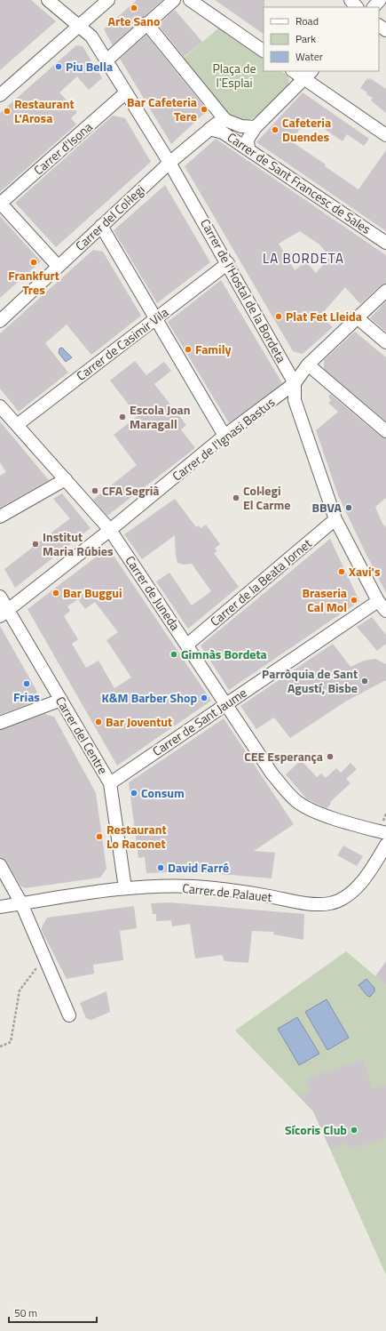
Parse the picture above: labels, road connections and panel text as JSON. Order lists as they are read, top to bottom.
{
  "streets": {
    "street": [
      "Carrer d'Isona",
      "Carrer de Sant Francesc de Sales",
      "Carrer del Col·legi",
      "Carrer de l'Hostal de la Bordeta",
      "Carrer de Casimir Vila",
      "Carrer de l'Ignasi Bastus",
      "Carrer de la Beata Jornet",
      "Carrer de Juneda",
      "Carrer de Sant Jaume",
      "Carrer del Centre",
      "Carrer de Palauet"
    ]
  },
  "crossings": [
    ["Carrer d'Isona", "Carrer de l'Hostal de la Bordeta"],
    ["Carrer de Sant Francesc de Sales", "Carrer del Col·legi"],
    ["Carrer del Col·legi", "Carrer de l'Hostal de la Bordeta"],
    ["Carrer de l'Hostal de la Bordeta", "Carrer de Casimir Vila"],
    ["Carrer de l'Hostal de la Bordeta", "Carrer de l'Ignasi Bastus"],
    ["Carrer de l'Hostal de la Bordeta", "Carrer de la Beata Jornet"],
    ["Carrer de l'Hostal de la Bordeta", "Carrer de Sant Jaume"],
    ["Carrer de Casimir Vila", "Carrer de Juneda"],
    ["Carrer de l'Ignasi Bastus", "Carrer de Juneda"],
    ["Carrer de l'Ignasi Bastus", "Carrer del Centre"],
    ["Carrer de la Beata Jornet", "Carrer de Juneda"],
    ["Carrer de Juneda", "Carrer de Sant Jaume"],
    ["Carrer de Sant Jaume", "Carrer del Centre"],
    ["Carrer del Centre", "Carrer de Palauet"]
  ],
  "districts": ["LA BORDETA"],
  "parks": ["Plaça de l'Esplai"],
  "places": [
    "Arte Sano",
    "Piu Bella",
    "Bar Cafeteria Tere",
    "Restaurant L'Arosa",
    "Cafeteria Duendes",
    "Frankfurt Tres",
    "Plat Fet Lleida",
    "Family",
    "Escola Joan Maragall",
    "CFA Segrià",
    "Col·legi El Carme",
    "BBVA",
    "Institut Maria Rúbies",
    "Xavi's",
    "Bar Buggui",
    "Braseria Cal Mol",
    "Gimnàs Bordeta",
    "Parròquia de Sant Agustí, Bisbe",
    "Frias",
    "K&M Barber Shop",
    "Bar Joventut",
    "CEE Esperança",
    "Consum",
    "Restaurant Lo Raconet",
    "David Farré",
    "Sícoris Club"
  ],
  "legend": ["Road", "Park", "Water"],
  "scale_bar": "50 m"
}
